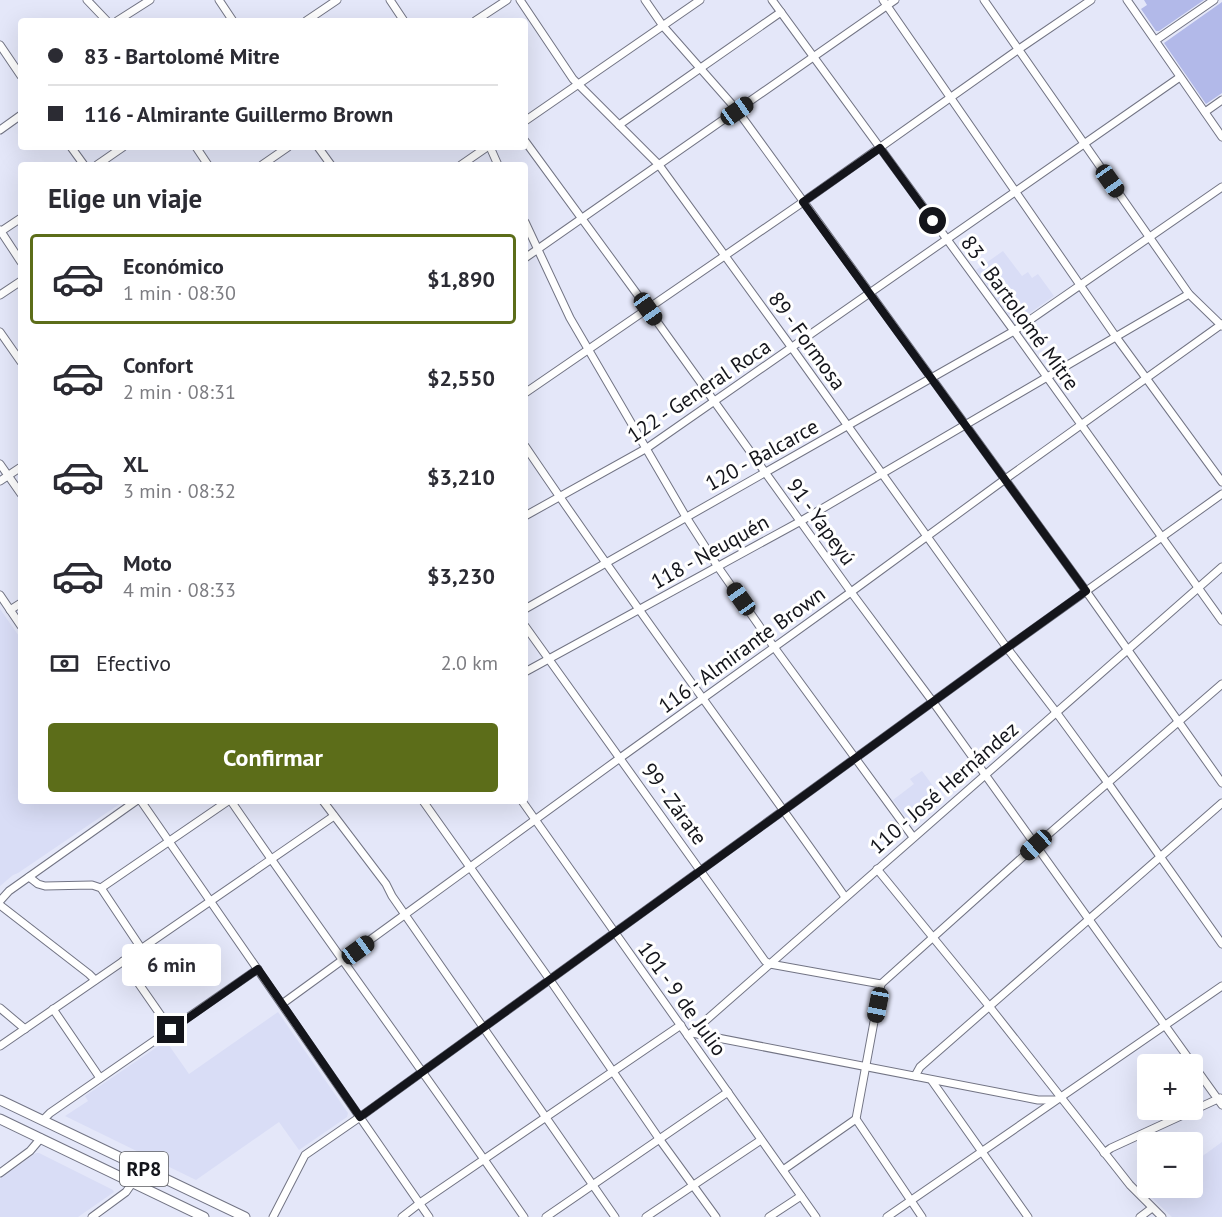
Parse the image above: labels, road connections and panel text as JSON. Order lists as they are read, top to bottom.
{
  "streets": {
    "main road": ["RP8"],
    "street": [
      "83 - Bartolomé Mitre",
      "89 - Formosa",
      "122 - General Roca",
      "120 - Balcarce",
      "91 - Yapeyú",
      "118 - Neuquén",
      "116 - Almirante Brown",
      "110 - José Hernández",
      "99 - Zárate",
      "101 - 9 de Julio"
    ]
  },
  "crossings": [
    ["83 - Bartolomé Mitre", "122 - General Roca"],
    ["83 - Bartolomé Mitre", "120 - Balcarce"],
    ["83 - Bartolomé Mitre", "118 - Neuquén"],
    ["83 - Bartolomé Mitre", "116 - Almirante Brown"],
    ["83 - Bartolomé Mitre", "110 - José Hernández"],
    ["89 - Formosa", "122 - General Roca"],
    ["89 - Formosa", "120 - Balcarce"],
    ["89 - Formosa", "118 - Neuquén"],
    ["89 - Formosa", "116 - Almirante Brown"],
    ["89 - Formosa", "110 - José Hernández"],
    ["122 - General Roca", "91 - Yapeyú"],
    ["120 - Balcarce", "91 - Yapeyú"],
    ["91 - Yapeyú", "118 - Neuquén"],
    ["91 - Yapeyú", "116 - Almirante Brown"],
    ["91 - Yapeyú", "110 - José Hernández"],
    ["118 - Neuquén", "99 - Zárate"],
    ["116 - Almirante Brown", "99 - Zárate"],
    ["116 - Almirante Brown", "101 - 9 de Julio"],
    ["110 - José Hernández", "99 - Zárate"],
    ["110 - José Hernández", "101 - 9 de Julio"]
  ],
  "page": {
    "banner": ["83 - Bartolomé Mitre", "116 - Almirante Guillermo Brown"],
    "heading": "Elige un viaje",
    "list": [
      {
        "name": "Económico",
        "note": "1 min · 08:30",
        "value": "$1,890"
      },
      {
        "name": "Confort",
        "note": "2 min · 08:31",
        "value": "$2,550"
      },
      {
        "name": "XL",
        "note": "3 min · 08:32",
        "value": "$3,210"
      },
      {
        "name": "Moto",
        "note": "4 min · 08:33",
        "value": "$3,230"
      }
    ],
    "pay": ["Efectivo", "2.0 km"],
    "buttons": "Confirmar",
    "bubble": "6 min",
    "map_buttons": ["+", "−"]
  }
}
